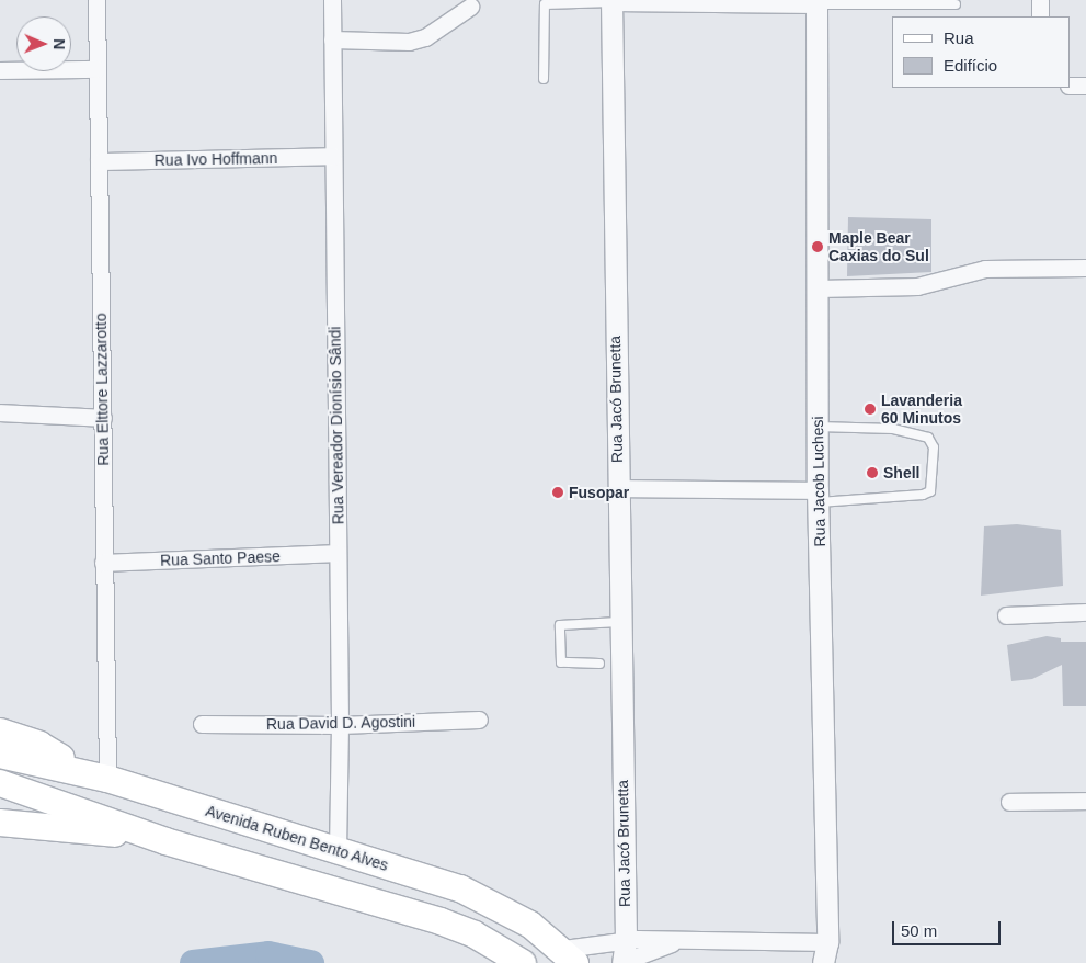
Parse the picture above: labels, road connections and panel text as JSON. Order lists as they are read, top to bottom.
{
  "streets": {
    "main road": ["Avenida Ruben Bento Alves"],
    "street": [
      "Rua Ivo Hoffmann",
      "Rua Elttore Lazzarotto",
      "Rua Jacó Brunetta",
      "Rua Vereador Dionísio Sândi",
      "Rua Jacob Luchesi",
      "Rua Santo Paese",
      "Rua David D. Agostini"
    ]
  },
  "crossings": [
    ["Rua Ivo Hoffmann", "Rua Elttore Lazzarotto"],
    ["Rua Ivo Hoffmann", "Rua Vereador Dionísio Sândi"],
    ["Rua Elttore Lazzarotto", "Rua Santo Paese"],
    ["Rua Elttore Lazzarotto", "Avenida Ruben Bento Alves"],
    ["Rua Vereador Dionísio Sândi", "Rua Santo Paese"],
    ["Rua Vereador Dionísio Sândi", "Rua David D. Agostini"],
    ["Rua Vereador Dionísio Sândi", "Avenida Ruben Bento Alves"]
  ],
  "places": [
    "Maple Bear Caxias do Sul",
    "Lavanderia 60 Minutos",
    "Shell",
    "Fusopar"
  ],
  "legend": ["Rua", "Edifício"],
  "scale_bar": "50 m",
  "north": "right"
}
